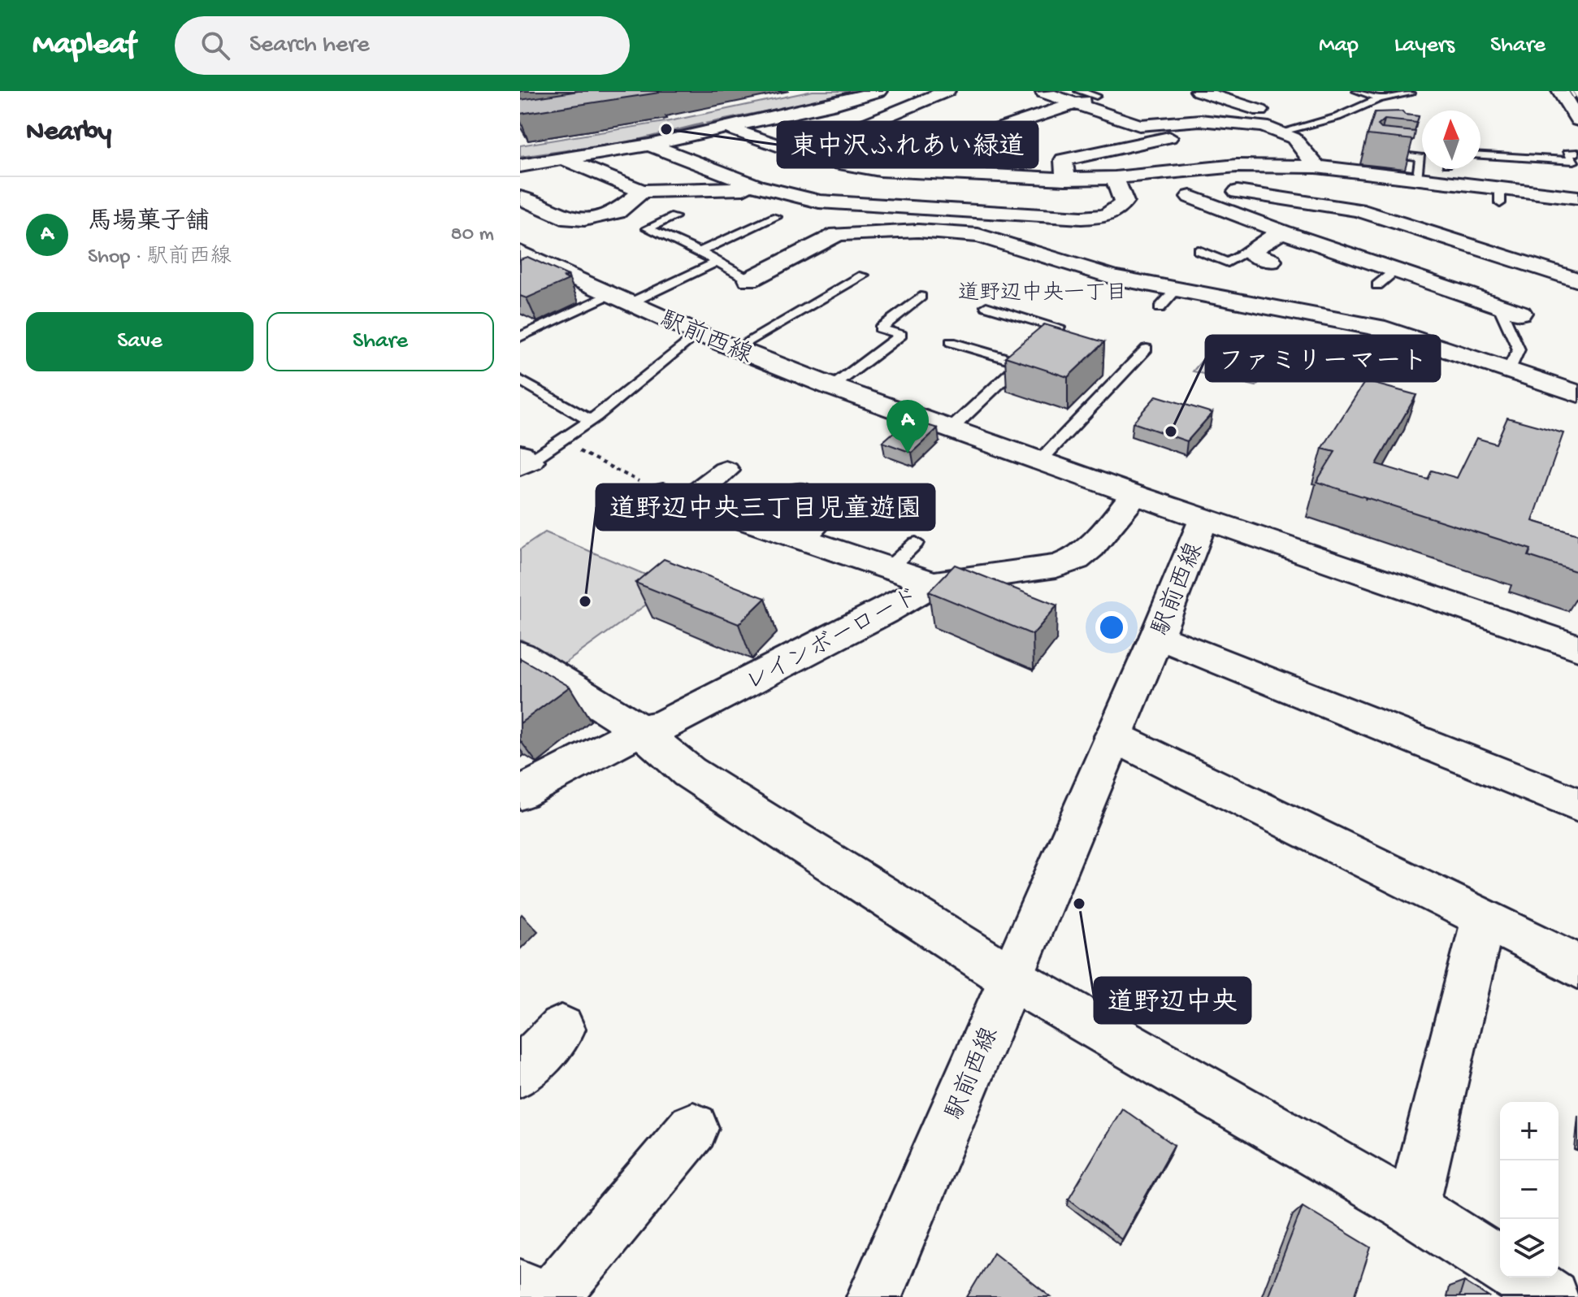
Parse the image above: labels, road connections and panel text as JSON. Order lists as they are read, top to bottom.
{
  "streets": {
    "street": ["駅前西線", "レインボーロード"]
  },
  "crossings": [
    ["駅前西線", "レインボーロード"]
  ],
  "districts": ["道野辺中央一丁目"],
  "places": [
    "東中沢ふれあい緑道",
    "ファミリーマート",
    "道野辺中央三丁目児童遊園",
    "道野辺中央"
  ],
  "north": "top",
  "page": {
    "header": "Mapleaf",
    "search": "Search here",
    "nav": ["Map", "Layers", "Share"],
    "heading": "Nearby",
    "list": [
      {
        "mark": "A",
        "name": "馬場菓子舗",
        "note": "Shop · 駅前西線",
        "value": "80 m"
      }
    ],
    "buttons": ["Save", "Share"],
    "pins": "A",
    "map_buttons": ["+", "−"]
  }
}
